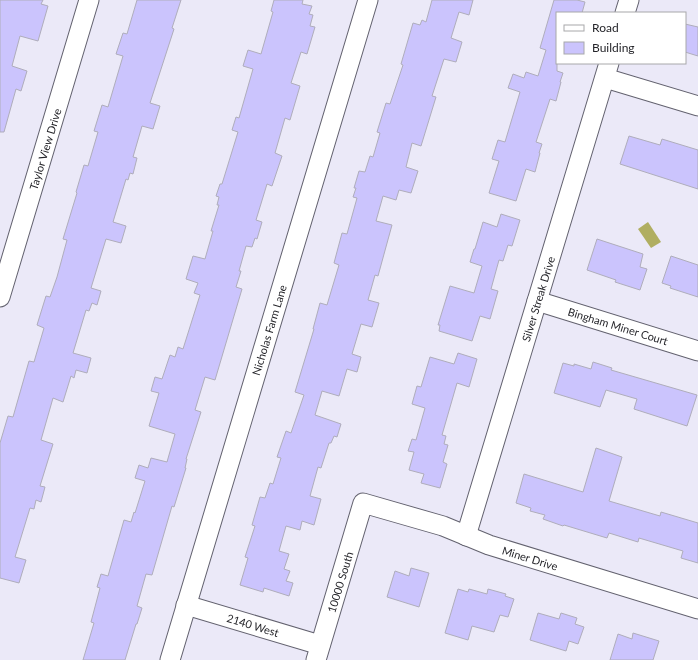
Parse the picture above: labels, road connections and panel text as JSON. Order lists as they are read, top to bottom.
{
  "streets": {
    "street": [
      "Taylor View Drive",
      "Silver Streak Drive",
      "Bingham Miner Court",
      "Nicholas Farm Lane",
      "Miner Drive",
      "10000 South",
      "2140 West"
    ]
  },
  "crossings": [
    ["Silver Streak Drive", "Bingham Miner Court"],
    ["Silver Streak Drive", "Miner Drive"],
    ["Nicholas Farm Lane", "2140 West"],
    ["Miner Drive", "10000 South"],
    ["10000 South", "2140 West"]
  ],
  "legend": ["Road", "Building"]
}
